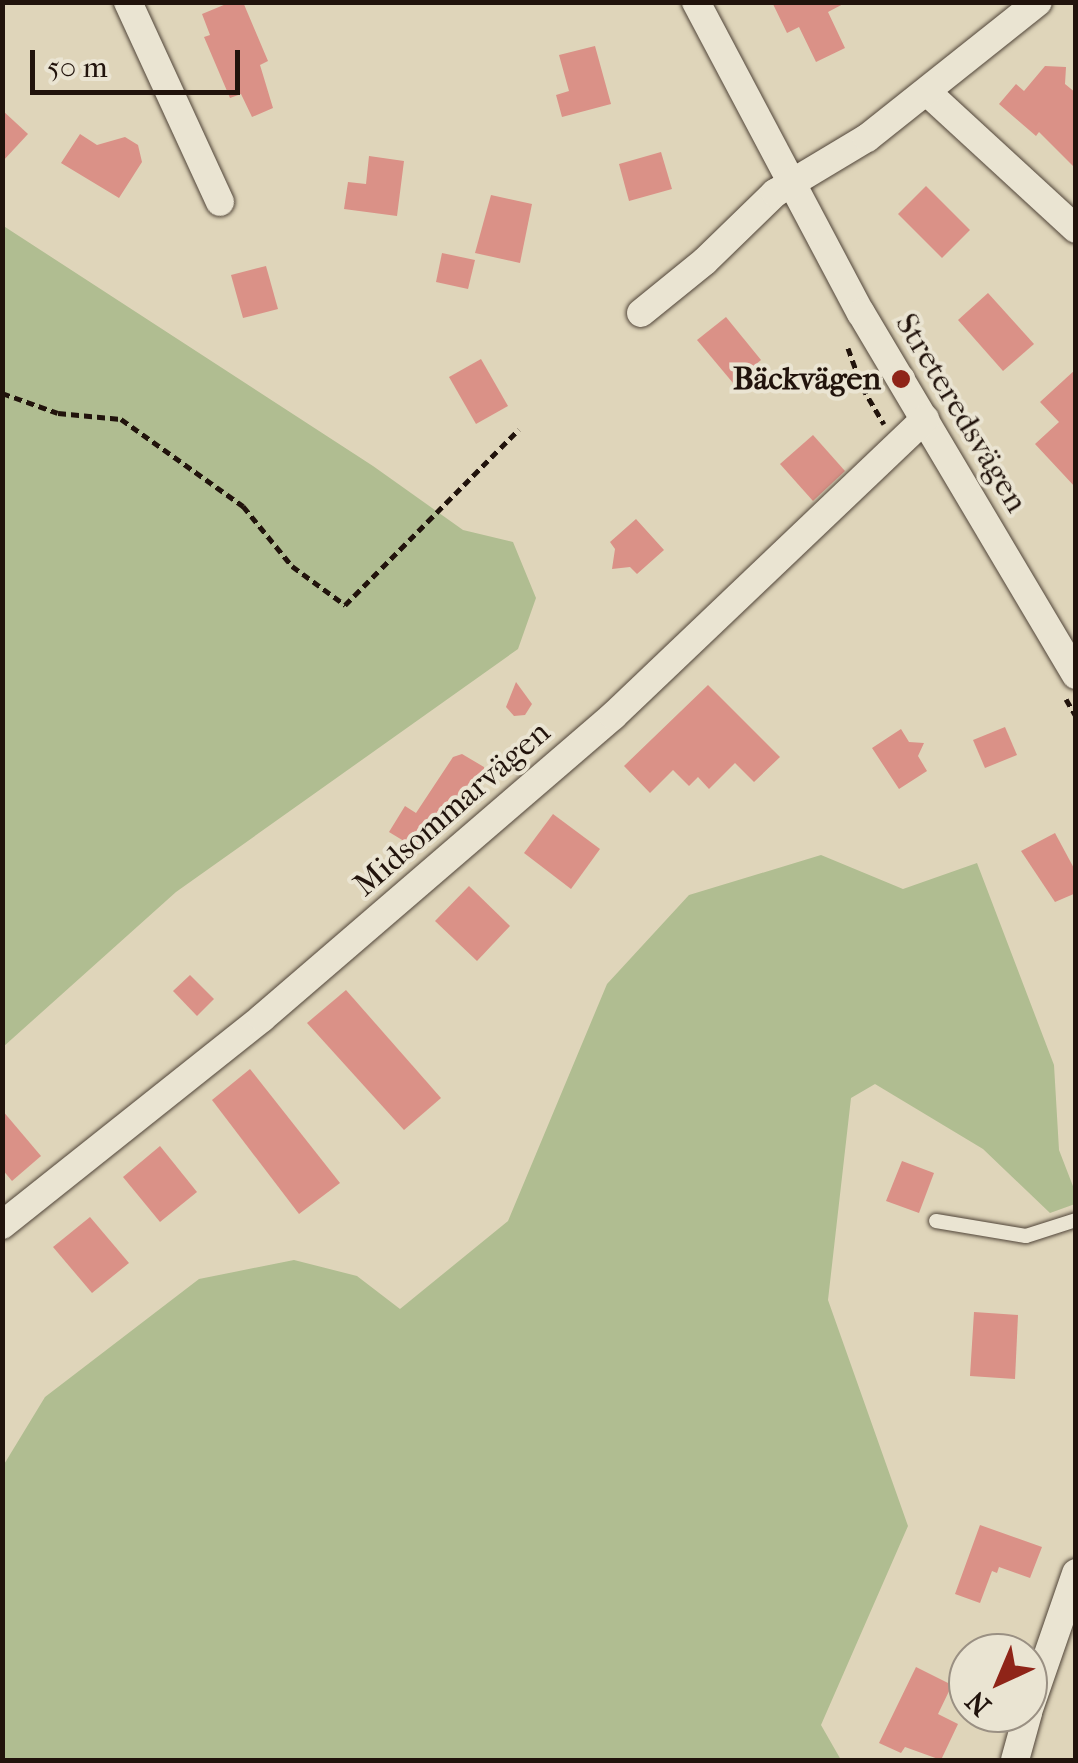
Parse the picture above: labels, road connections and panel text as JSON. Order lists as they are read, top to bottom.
{
  "streets": {
    "street": ["Streteredsvägen", "Midsommarvägen"]
  },
  "crossings": [
    ["Streteredsvägen", "Midsommarvägen"]
  ],
  "places": ["Bäckvägen"],
  "scale_bar": "50 m",
  "north": "bottom left"
}
